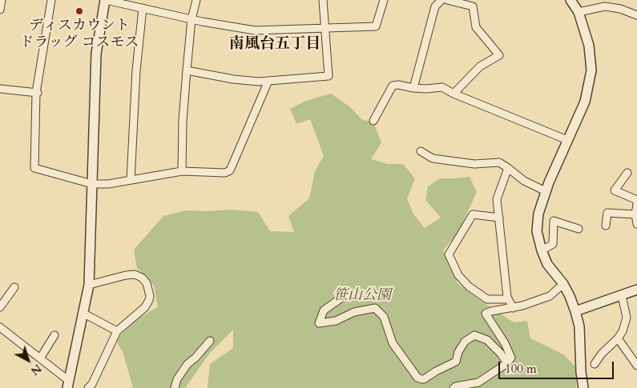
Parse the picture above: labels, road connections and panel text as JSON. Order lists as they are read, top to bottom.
{
  "districts": ["南風台五丁目"],
  "parks": ["笹山公園"],
  "places": ["ディスカウント ドラッグ コスモス"],
  "scale_bar": "100 m",
  "north": "bottom right"
}
